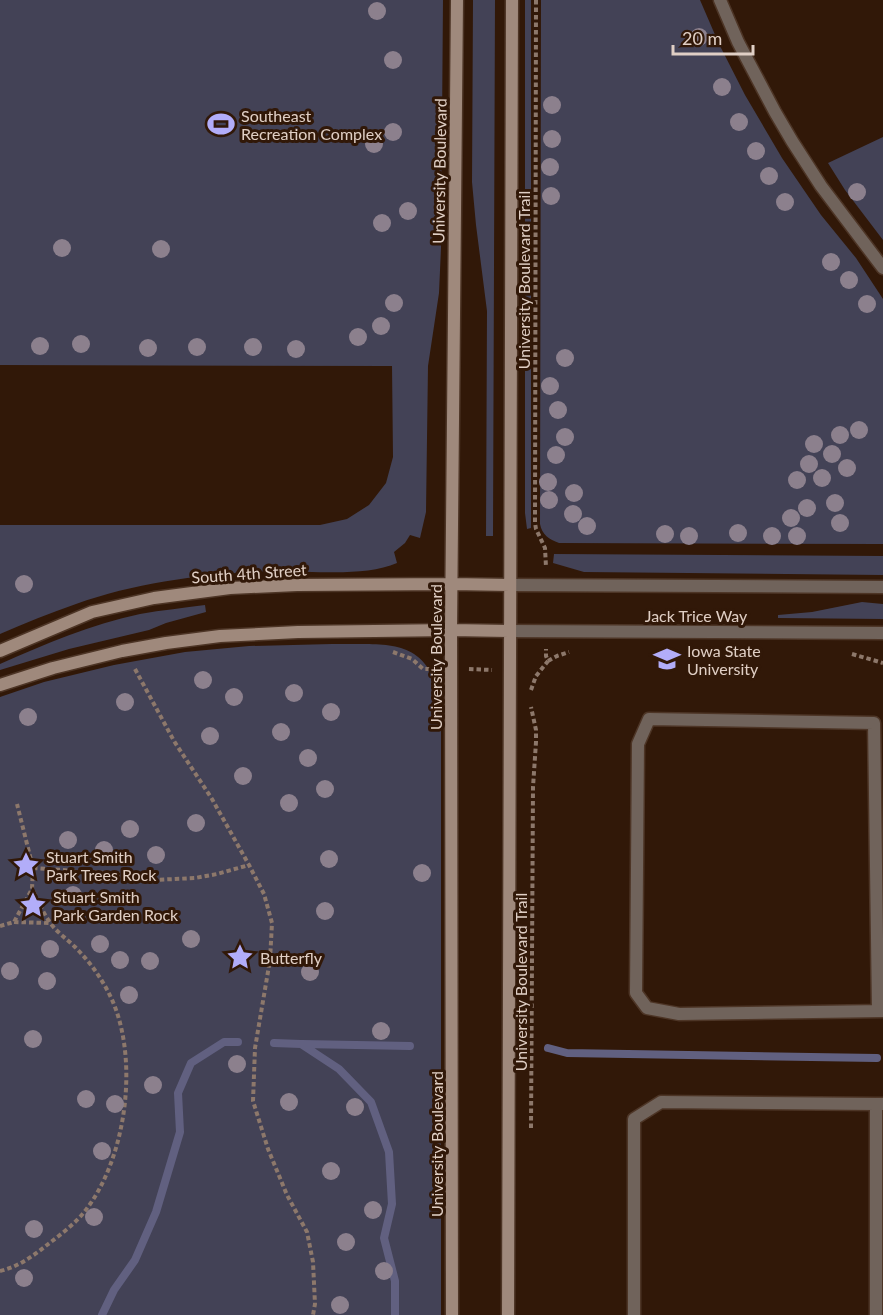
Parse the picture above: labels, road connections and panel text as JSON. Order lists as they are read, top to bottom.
{
  "streets": {
    "main road": ["University Boulevard", "South 4th Street"],
    "street": ["Jack Trice Way"],
    "path": ["University Boulevard Trail"]
  },
  "crossings": [
    ["University Boulevard", "South 4th Street"],
    ["South 4th Street", "Jack Trice Way"]
  ],
  "places": {
    "sports": ["Southeast Recreation Complex"],
    "school or university": ["Iowa State University"],
    "place": ["Stuart Smith Park Trees Rock", "Stuart Smith Park Garden Rock", "Butterfly"]
  },
  "scale_bar": "20 m"
}
